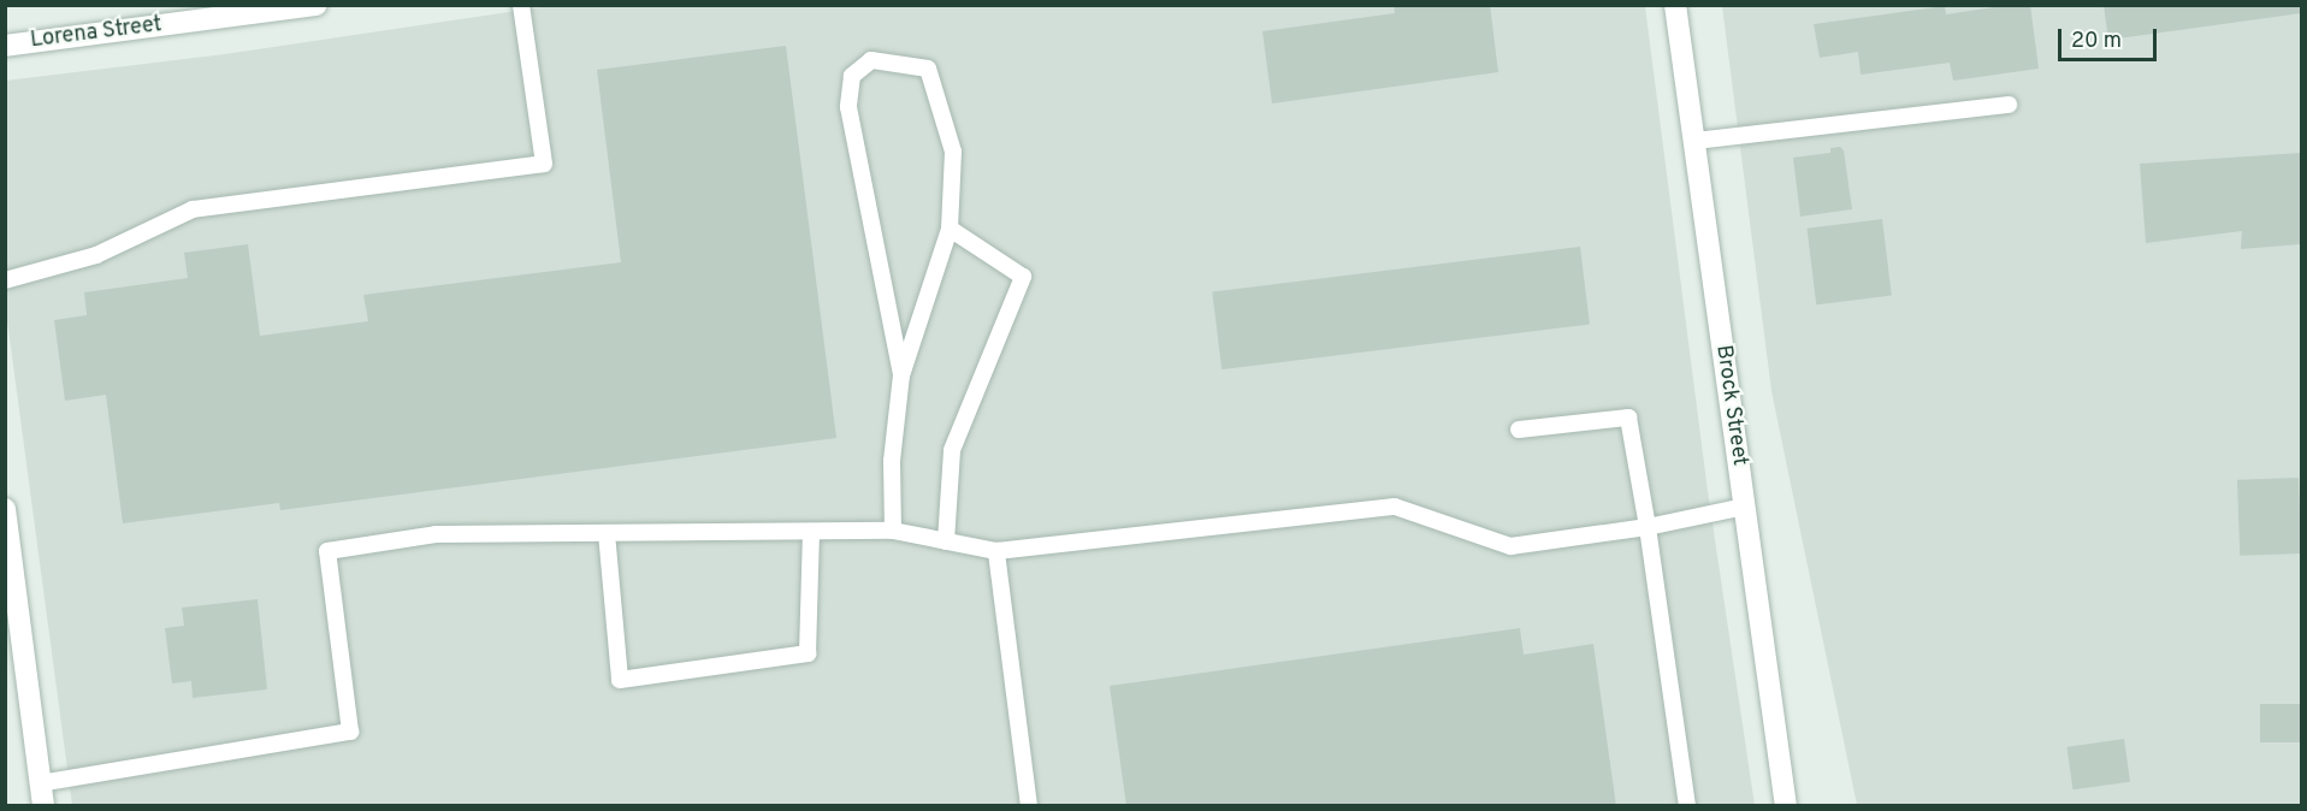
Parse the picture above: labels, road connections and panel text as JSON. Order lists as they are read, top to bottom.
{
  "streets": {
    "street": ["Lorena Street", "Brock Street"]
  },
  "scale_bar": "20 m"
}
